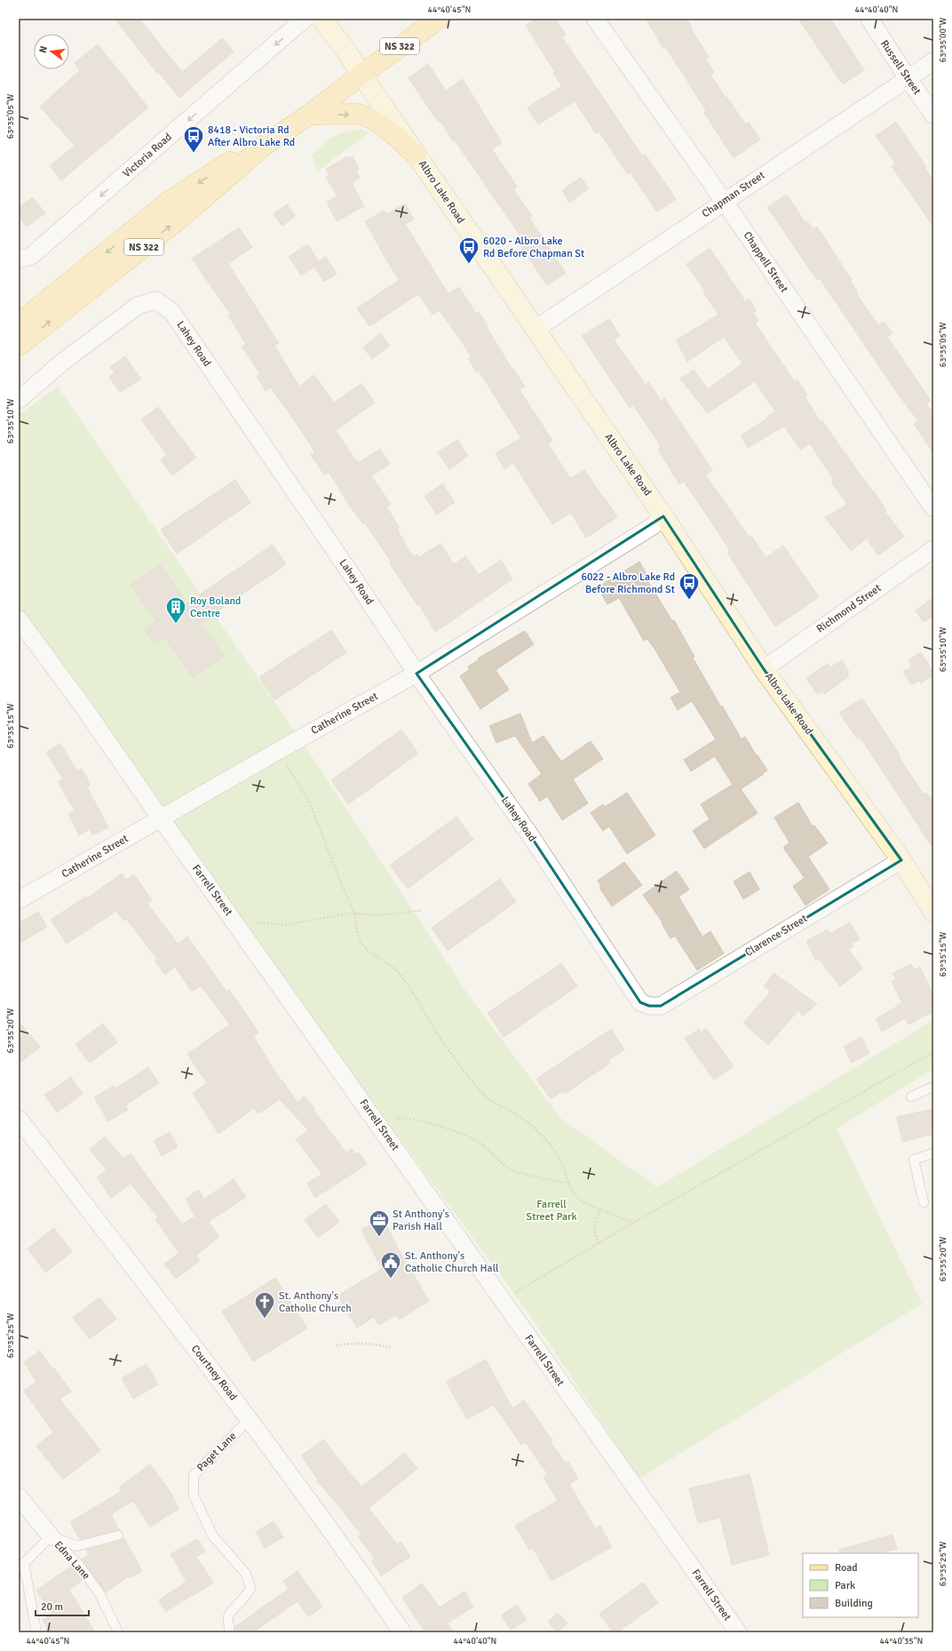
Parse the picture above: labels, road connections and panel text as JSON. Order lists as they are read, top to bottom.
{
  "streets": {
    "main road": ["NS 322", "Albro Lake Road"],
    "street": [
      "Russell Street",
      "Victoria Road",
      "Chapman Street",
      "Chappell Street",
      "Lahey Road",
      "Richmond Street",
      "Catherine Street",
      "Farrell Street",
      "Clarence Street",
      "Courtney Road"
    ],
    "lane": ["Paget Lane", "Edna Lane"]
  },
  "crossings": [
    ["NS 322", "Albro Lake Road"],
    ["Russell Street", "Chapman Street"],
    ["Victoria Road", "Albro Lake Road"],
    ["Albro Lake Road", "Chapman Street"],
    ["Albro Lake Road", "Richmond Street"],
    ["Albro Lake Road", "Catherine Street"],
    ["Albro Lake Road", "Clarence Street"],
    ["Chapman Street", "Chappell Street"],
    ["Lahey Road", "Catherine Street"],
    ["Lahey Road", "Clarence Street"],
    ["Catherine Street", "Farrell Street"],
    ["Courtney Road", "Paget Lane"]
  ],
  "one_way": ["Victoria Road"],
  "parks": ["Farrell Street Park"],
  "places": {
    "bus stop": ["8418 - Victoria Rd After Albro Lake Rd", "6020 - Albro Lake Rd Before Chapman St", "6022 - Albro Lake Rd Before Richmond St"],
    "building": ["Roy Boland Centre"],
    "office": ["St Anthony's Parish Hall"],
    "public building": ["St. Anthony's Catholic Church Hall"],
    "church": ["St. Anthony's Catholic Church"]
  },
  "legend": ["Road", "Park", "Building"],
  "scale_bar": "20 m",
  "north": "left",
  "coordinates": [
    "44°40'45\"N",
    "44°40'40\"N",
    "63°35'00\"W",
    "63°35'05\"W",
    "63°35'10\"W",
    "63°35'15\"W",
    "63°35'20\"W",
    "63°35'25\"W",
    "44°40'35\"N"
  ]
}
